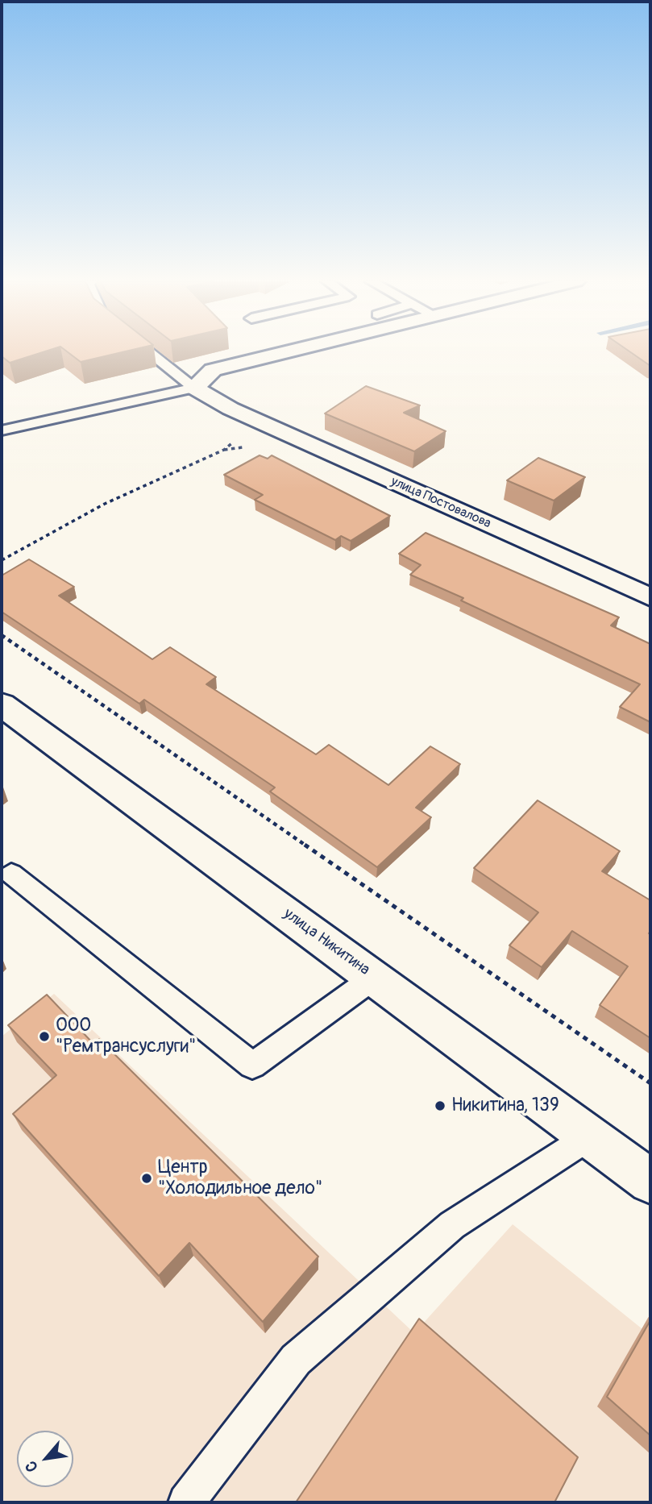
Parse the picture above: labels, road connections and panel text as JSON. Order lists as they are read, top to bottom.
{
  "streets": {
    "street": ["улица Постовалова", "улица Никитина"]
  },
  "places": ["ООО \"Ремтрансуслуги\"", "Никитина, 139", "Центр \"Холодильное дело\""],
  "north": "bottom left"
}
